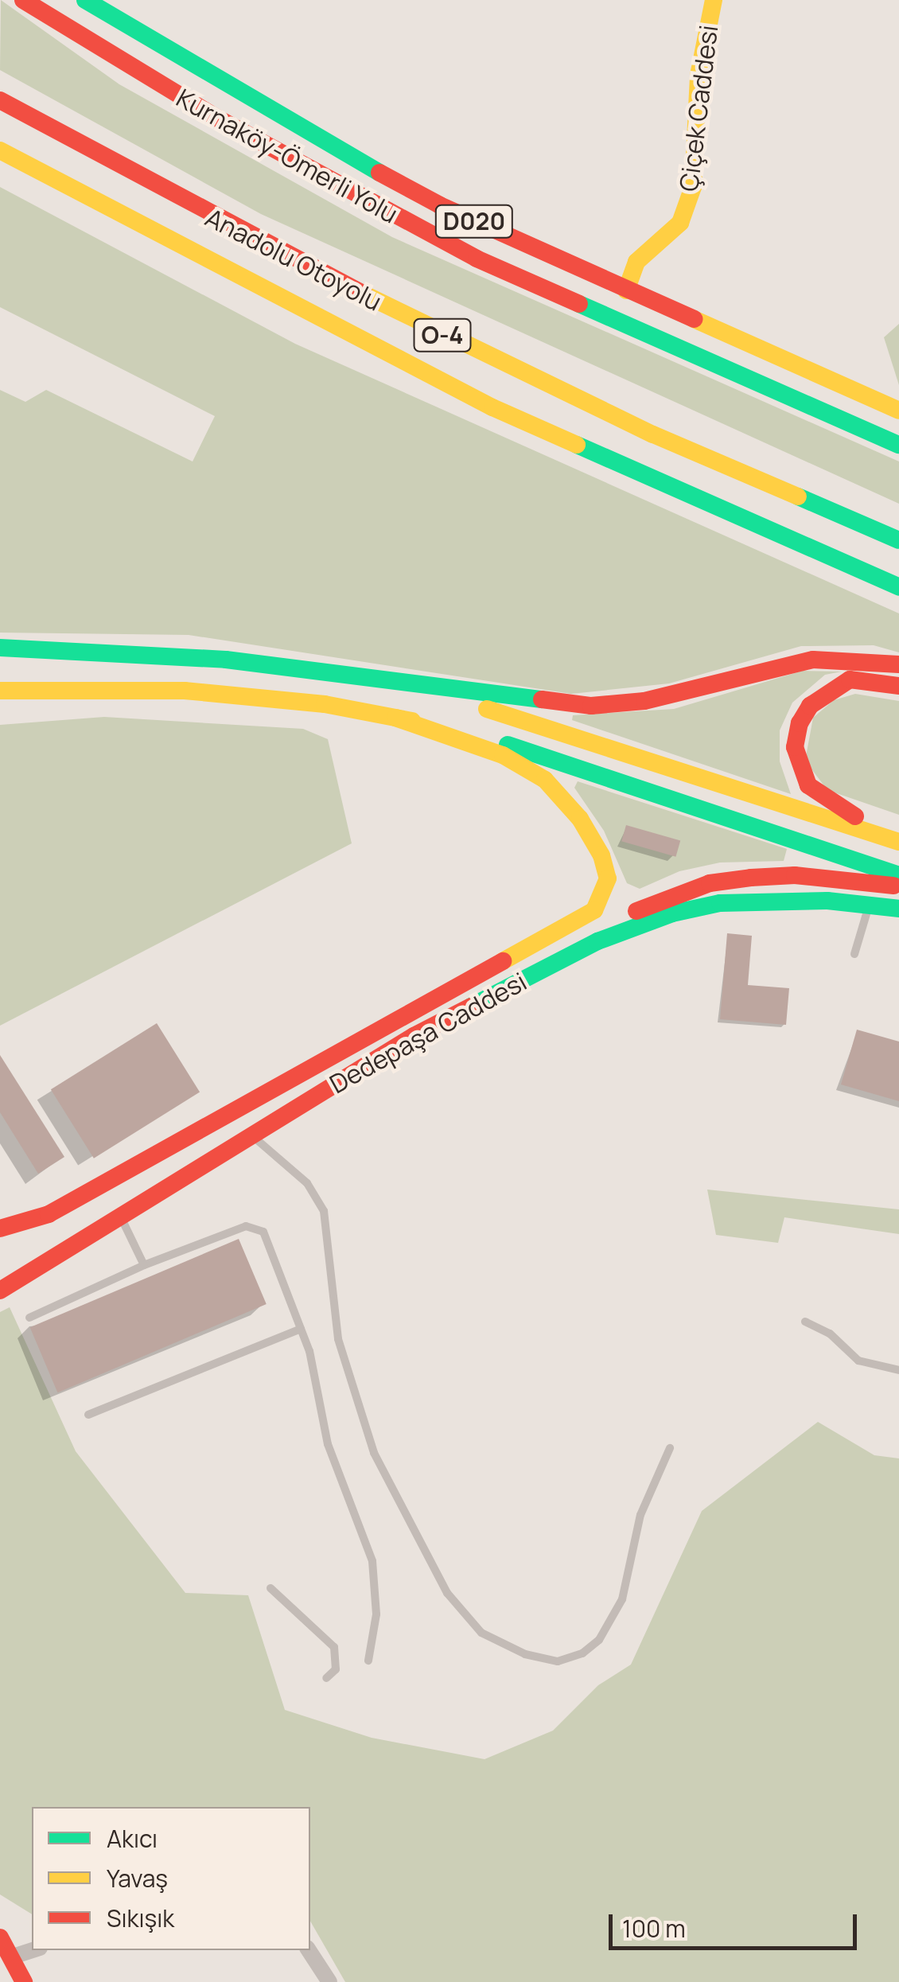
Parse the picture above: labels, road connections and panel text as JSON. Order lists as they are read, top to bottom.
{
  "streets": {
    "main road": [
      "Çiçek Caddesi",
      "Kurnaköy-Ömerli Yolu",
      "D020",
      "Anadolu Otoyolu",
      "O-4",
      "Dedepaşa Caddesi"
    ]
  },
  "crossings": [
    ["Çiçek Caddesi", "Kurnaköy-Ömerli Yolu"]
  ],
  "legend": ["Akıcı", "Yavaş", "Sıkışık"],
  "scale_bar": "100 m"
}
